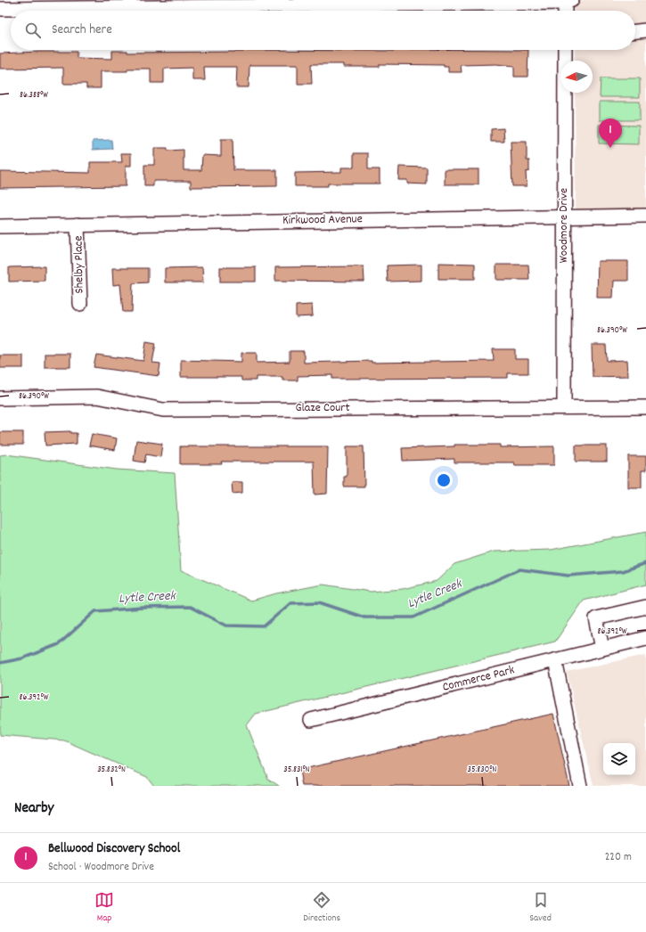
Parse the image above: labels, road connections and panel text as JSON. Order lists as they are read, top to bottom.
{
  "streets": {
    "street": [
      "Kirkwood Avenue",
      "Woodmore Drive",
      "Shelby Place",
      "Glaze Court",
      "Commerce Park"
    ]
  },
  "crossings": [
    ["Kirkwood Avenue", "Woodmore Drive"],
    ["Kirkwood Avenue", "Shelby Place"],
    ["Woodmore Drive", "Glaze Court"]
  ],
  "water": ["Lytle Creek"],
  "north": "left",
  "page": {
    "search": "Search here",
    "pins": "1",
    "heading": "Nearby",
    "list": [
      {
        "mark": "1",
        "name": "Bellwood Discovery School",
        "note": "School · Woodmore Drive",
        "value": "220 m"
      }
    ],
    "nav": ["Map", "Directions", "Saved"]
  },
  "coordinates": [
    "86.388°W",
    "86.390°W",
    "86.392°W",
    "35.832°N",
    "35.831°N",
    "35.830°N"
  ]
}
